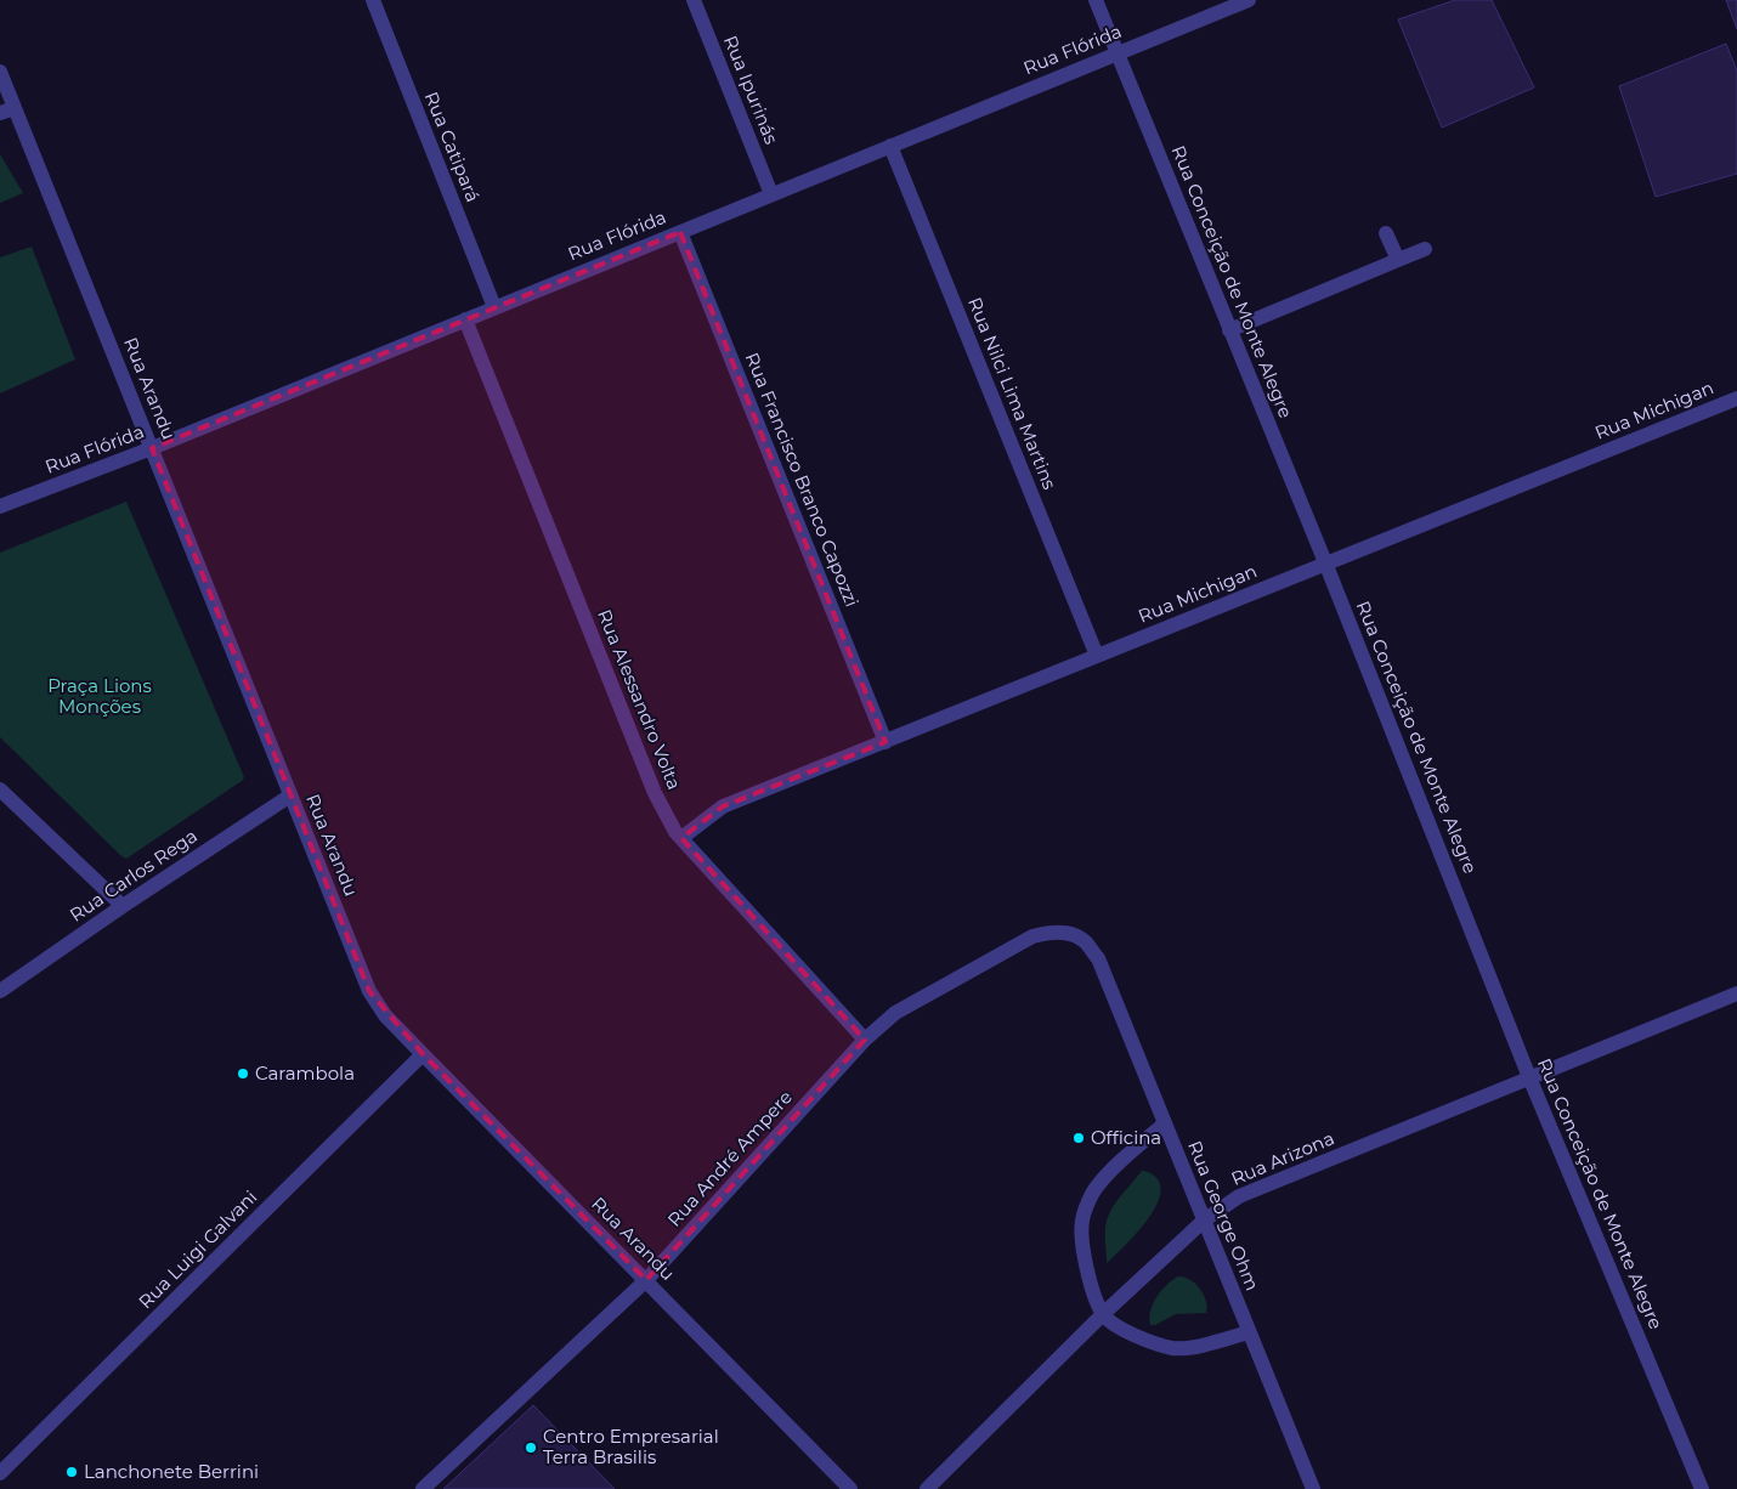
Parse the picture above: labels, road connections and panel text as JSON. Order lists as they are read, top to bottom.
{
  "streets": {
    "street": [
      "Rua Flórida",
      "Rua Ipurinás",
      "Rua Catipará",
      "Rua Conceição de Monte Alegre",
      "Rua Arandu",
      "Rua Nilci Lima Martins",
      "Rua Michigan",
      "Rua Francisco Branco Capozzi",
      "Rua Alessandro Volta",
      "Rua Carlos Rega",
      "Rua André Ampere",
      "Rua Arizona",
      "Rua George Ohm",
      "Rua Luigi Galvani"
    ]
  },
  "crossings": [
    ["Rua Flórida", "Rua Ipurinás"],
    ["Rua Flórida", "Rua Catipará"],
    ["Rua Flórida", "Rua Conceição de Monte Alegre"],
    ["Rua Flórida", "Rua Arandu"],
    ["Rua Flórida", "Rua Nilci Lima Martins"],
    ["Rua Flórida", "Rua Francisco Branco Capozzi"],
    ["Rua Flórida", "Rua Alessandro Volta"],
    ["Rua Conceição de Monte Alegre", "Rua Michigan"],
    ["Rua Conceição de Monte Alegre", "Rua Arizona"],
    ["Rua Arandu", "Rua Carlos Rega"],
    ["Rua Arandu", "Rua André Ampere"],
    ["Rua Arandu", "Rua Luigi Galvani"],
    ["Rua Nilci Lima Martins", "Rua Michigan"],
    ["Rua Michigan", "Rua Francisco Branco Capozzi"],
    ["Rua Michigan", "Rua Alessandro Volta"],
    ["Rua Alessandro Volta", "Rua André Ampere"],
    ["Rua André Ampere", "Rua George Ohm"],
    ["Rua Arizona", "Rua George Ohm"]
  ],
  "parks": ["Praça Lions Monções"],
  "places": [
    "Carambola",
    "Officina",
    "Centro Empresarial Terra Brasilis",
    "Lanchonete Berrini"
  ]
}
